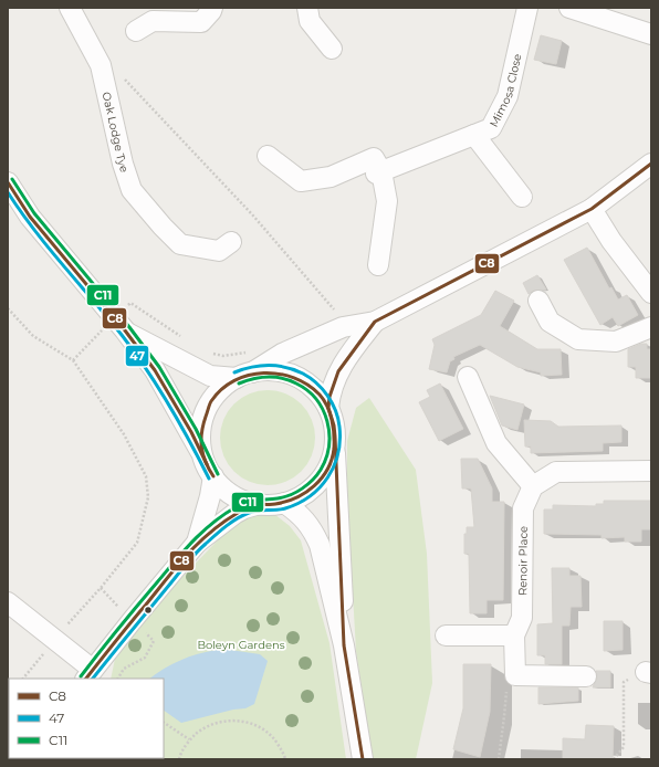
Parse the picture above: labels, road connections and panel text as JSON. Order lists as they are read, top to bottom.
{
  "streets": {
    "street": ["Mimosa Close", "Oak Lodge Tye", "Renoir Place"]
  },
  "parks": ["Boleyn Gardens"],
  "lines": ["transit line C8", "transit line C11", "transit line 47"],
  "legend": ["C8", "47", "C11"]
}
